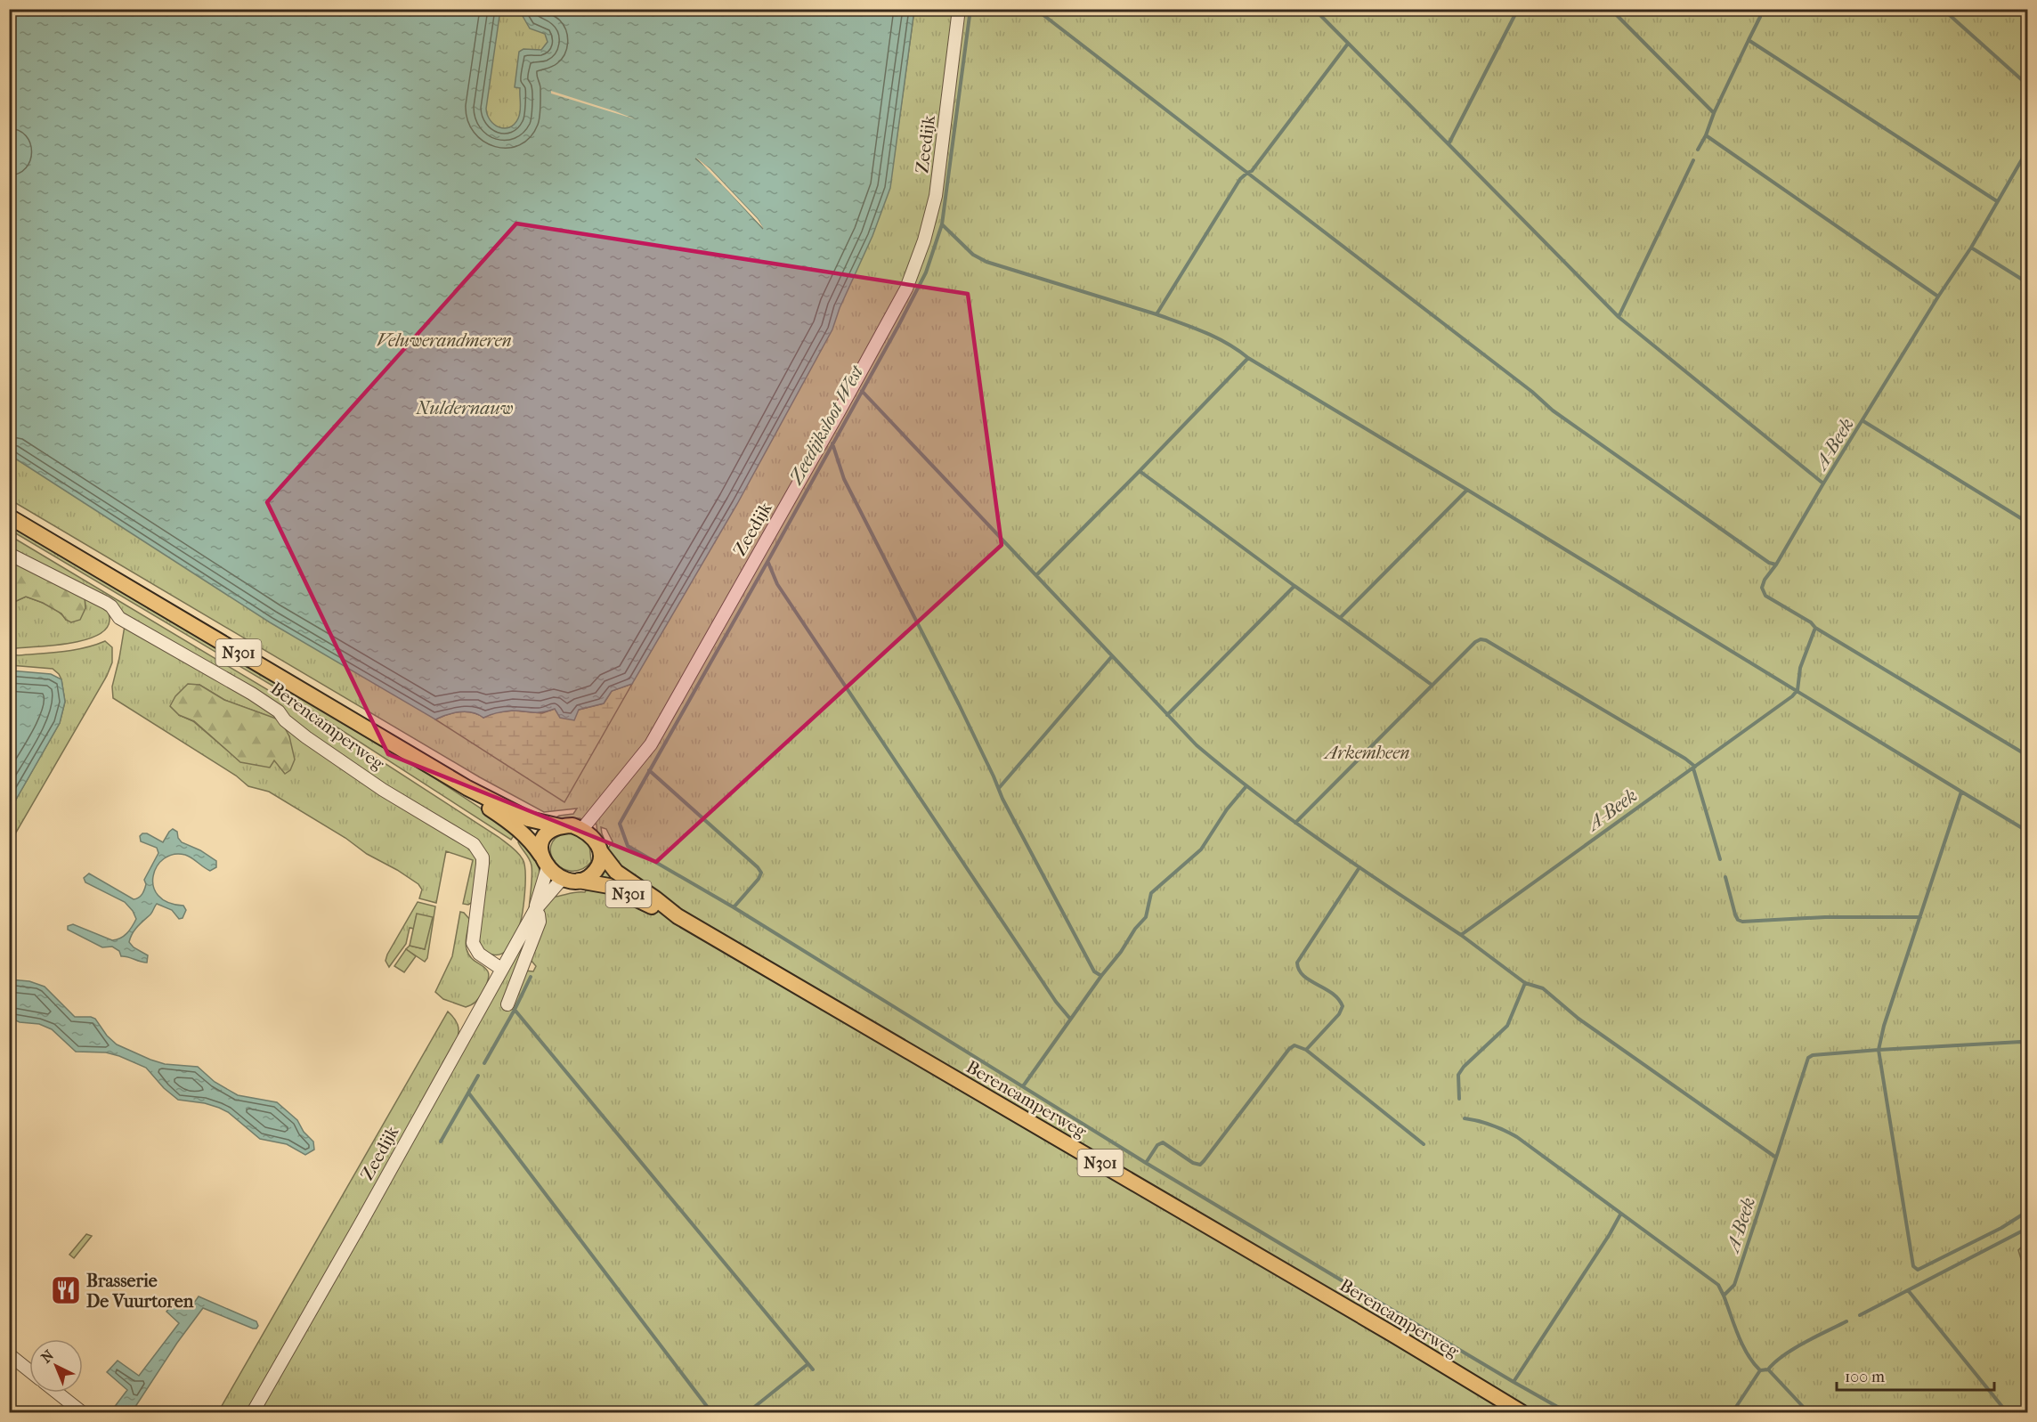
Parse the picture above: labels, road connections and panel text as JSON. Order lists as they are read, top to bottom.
{
  "streets": {
    "main road": ["N301", "Berencamperweg"],
    "street": ["Zeedijk"]
  },
  "crossings": [
    ["Zeedijk", "Berencamperweg"]
  ],
  "water": ["Nuldernauw", "Zeedijksloot West", "A-Beek"],
  "parks": ["Veluwerandmeren", "Arkemheen"],
  "places": {
    "restaurant": ["Brasserie De Vuurtoren"]
  },
  "scale_bar": "100 m",
  "north": "top left"
}
